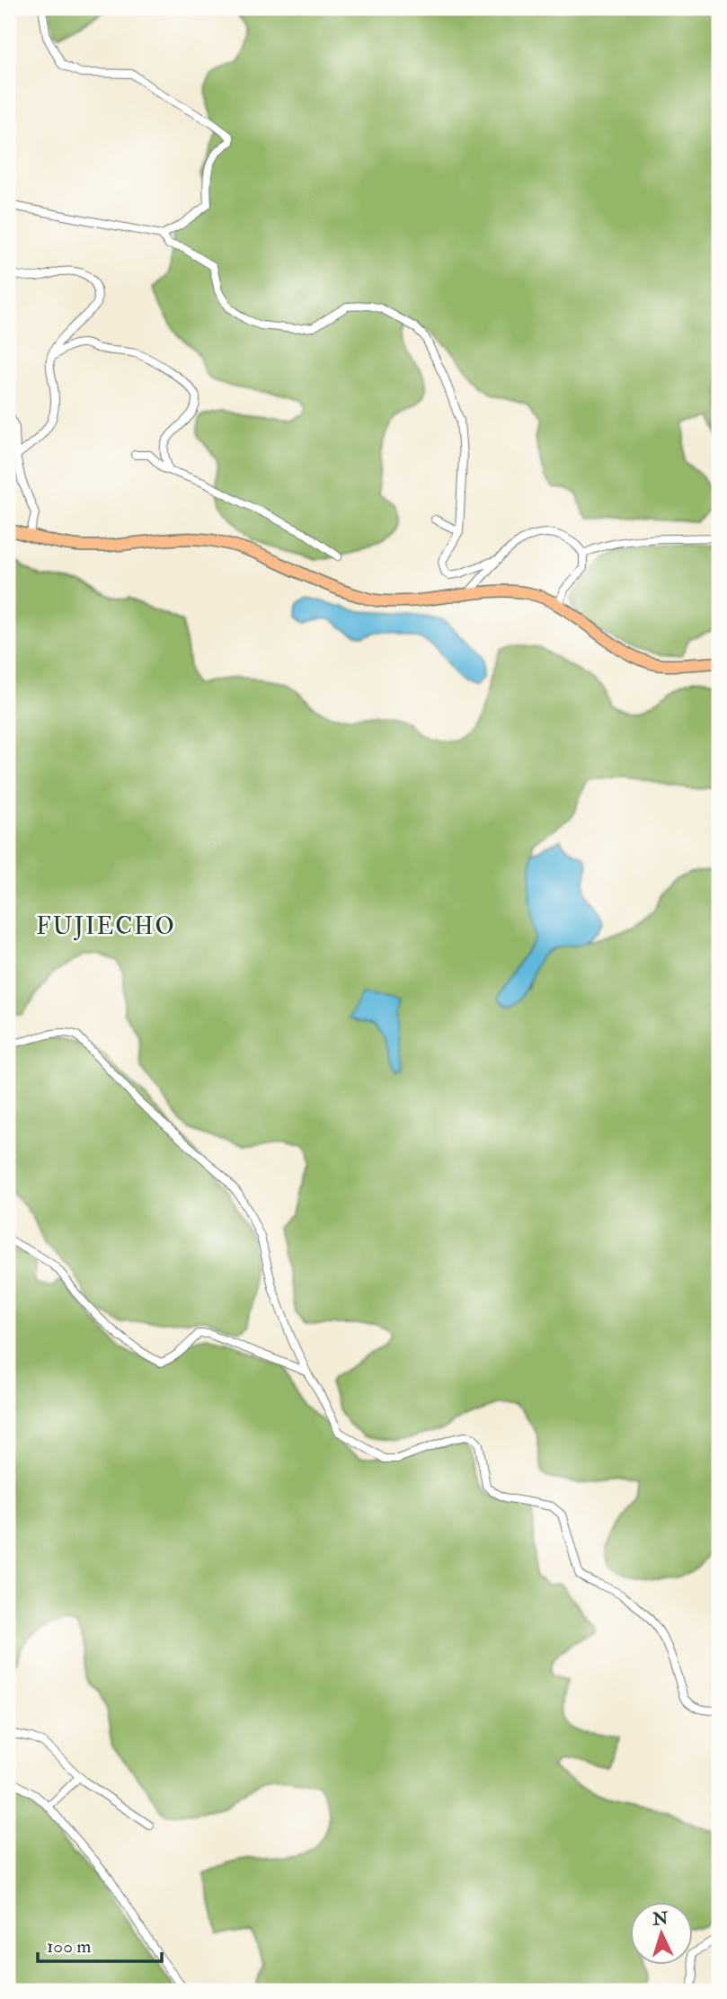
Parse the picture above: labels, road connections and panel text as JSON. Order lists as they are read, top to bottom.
{
  "districts": ["FUJIECHO"],
  "scale_bar": "100 m",
  "north": "top"
}
